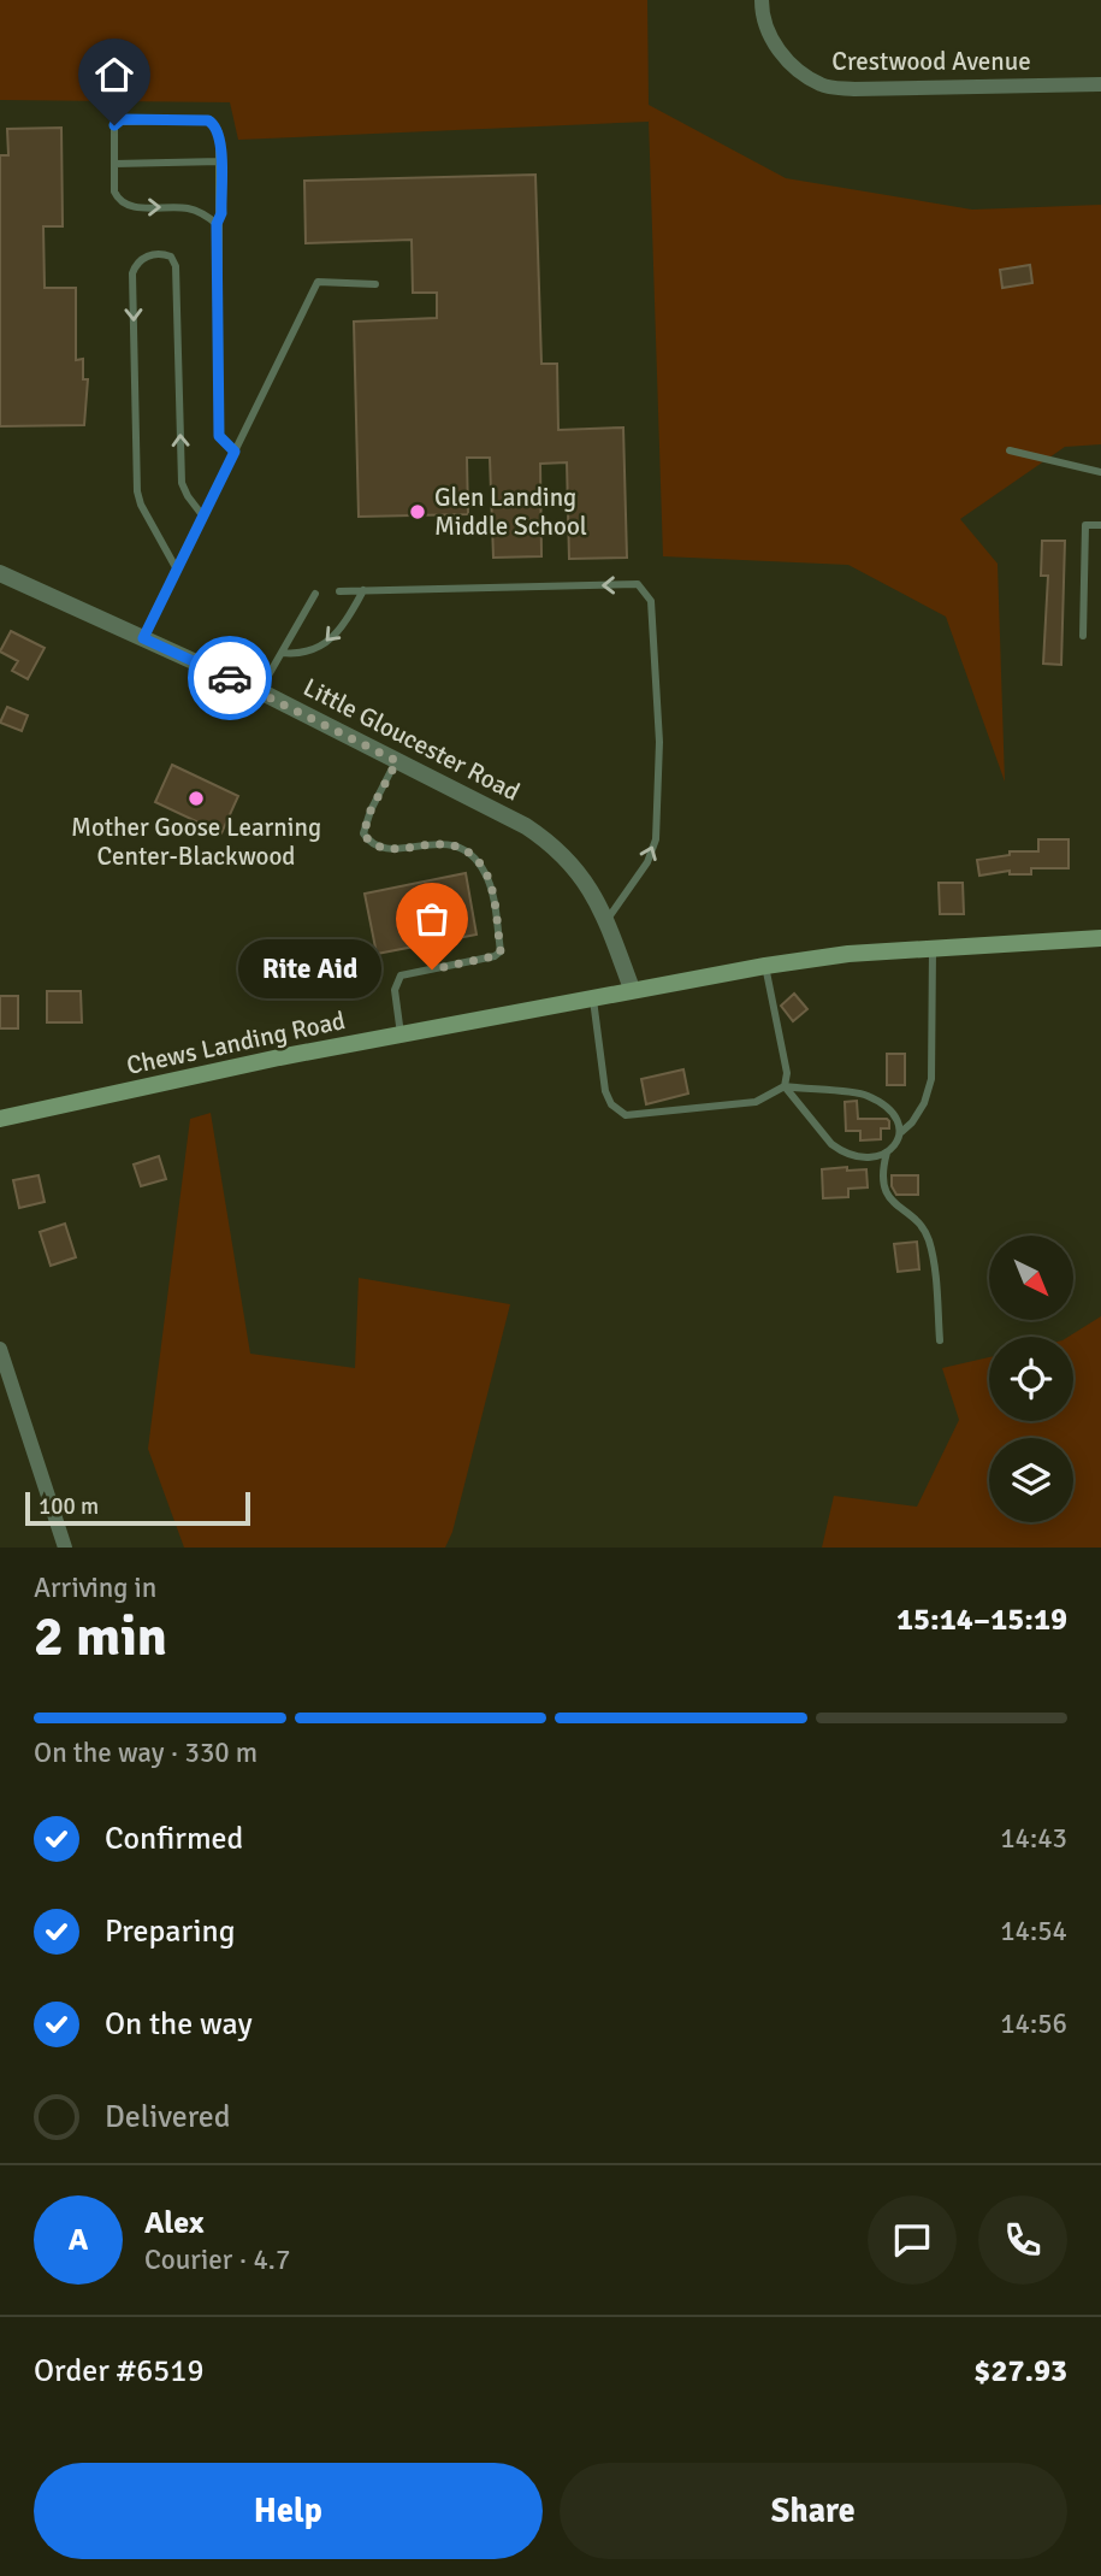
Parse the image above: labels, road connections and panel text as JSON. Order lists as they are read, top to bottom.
{
  "streets": {
    "main road": ["Chews Landing Road"],
    "street": ["Crestwood Avenue", "Little Gloucester Road"]
  },
  "crossings": [
    ["Little Gloucester Road", "Chews Landing Road"]
  ],
  "places": ["Glen Landing Middle School", "Mother Goose Learning Center-Blackwood", "Rite Aid"],
  "scale_bar": "100 m",
  "north": "bottom right",
  "page": {
    "bubble": "Rite Aid",
    "scale": "100 m",
    "heading": ["2 min", "Arriving in", "15:14–15:19"],
    "panel": [
      "Alex",
      "Courier · 4.7",
      "Order #6519",
      "$27.93"
    ],
    "bar": "On the way · 330 m",
    "list": [
      ["Confirmed", "14:43"],
      ["Preparing", "14:54"],
      ["On the way", "14:56"],
      "Delivered"
    ],
    "round": "A",
    "buttons": ["Help", "Share"]
  }
}
